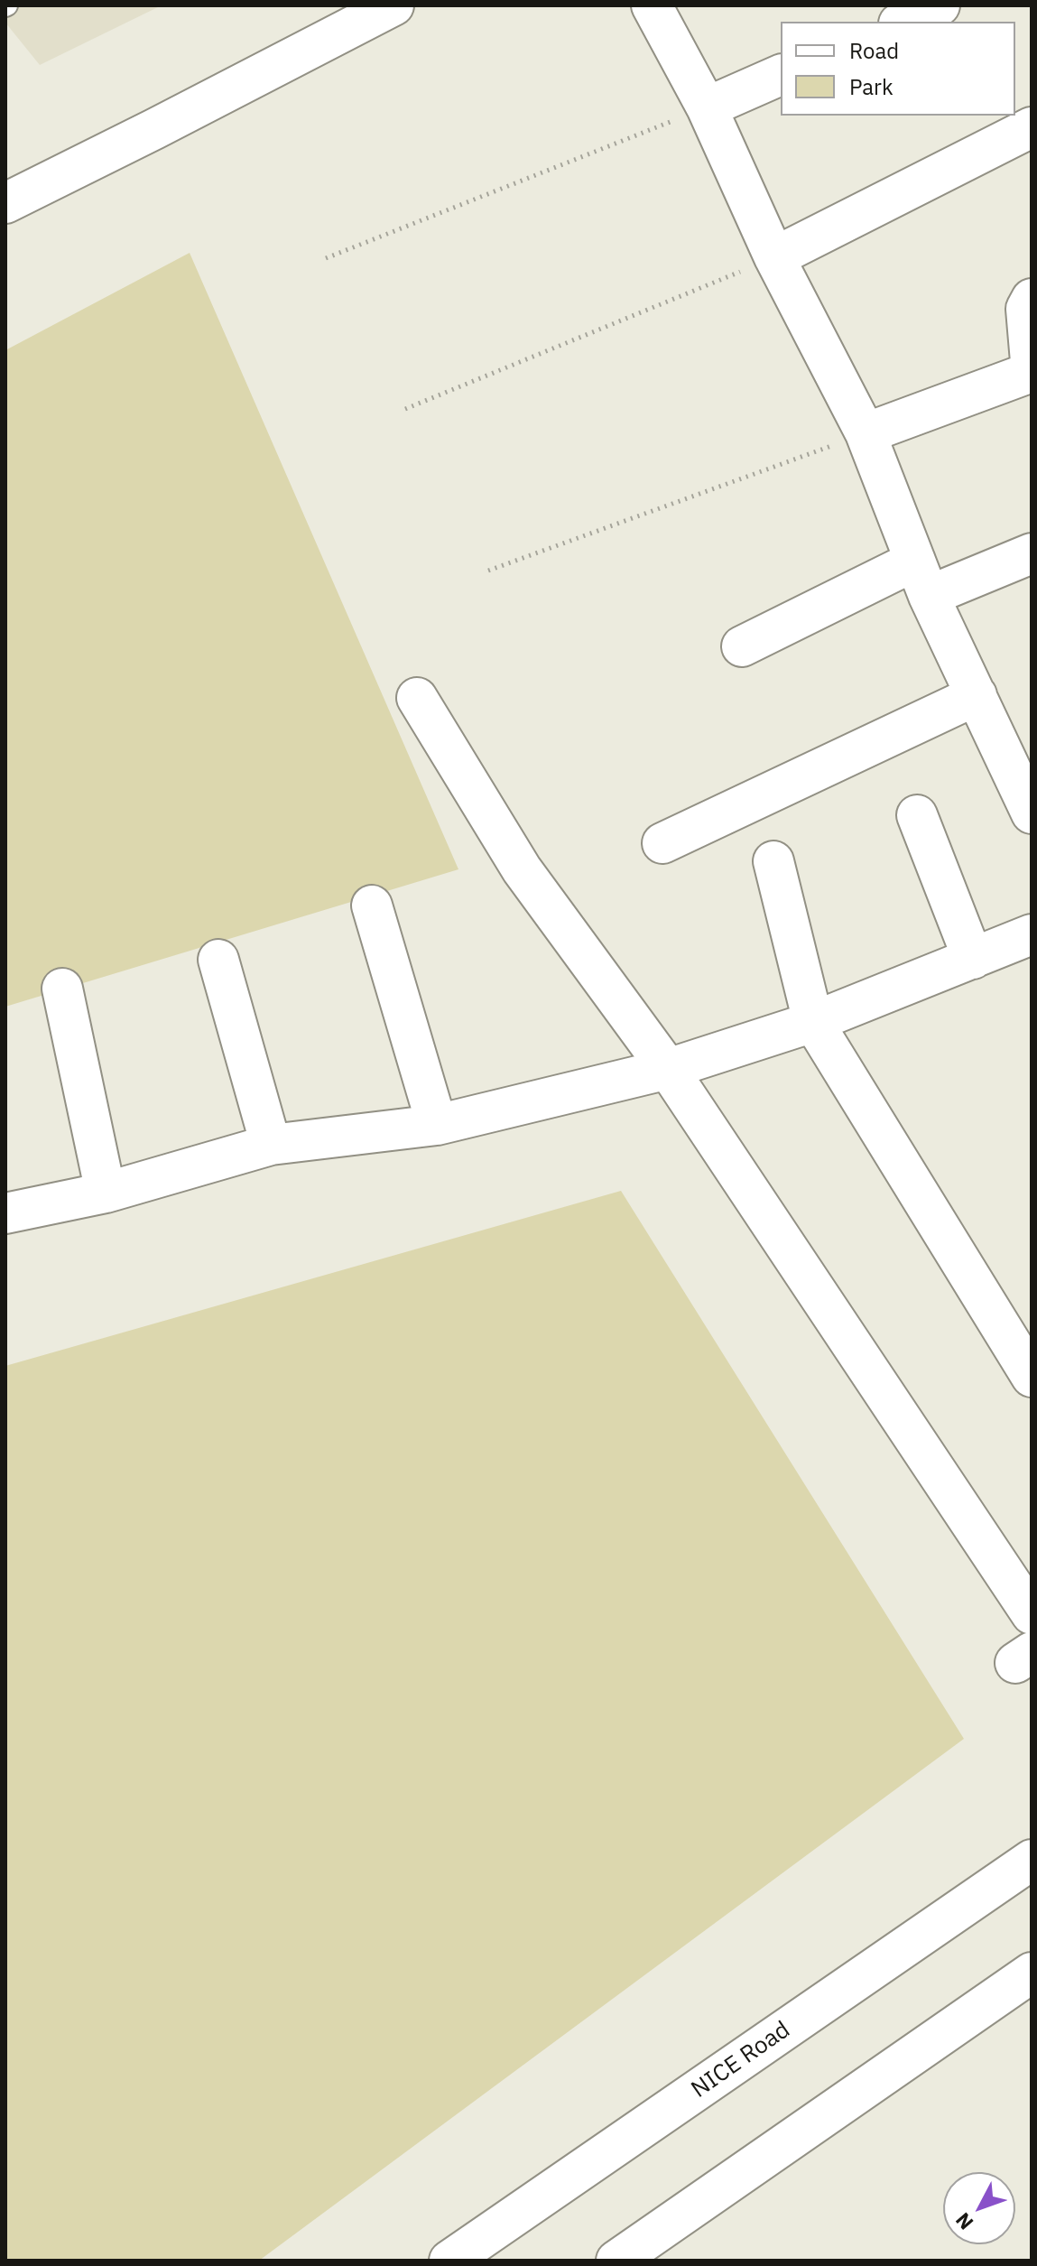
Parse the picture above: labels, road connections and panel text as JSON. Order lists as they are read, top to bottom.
{
  "streets": {
    "main road": ["NICE Road"]
  },
  "legend": ["Road", "Park"],
  "north": "bottom left"
}
